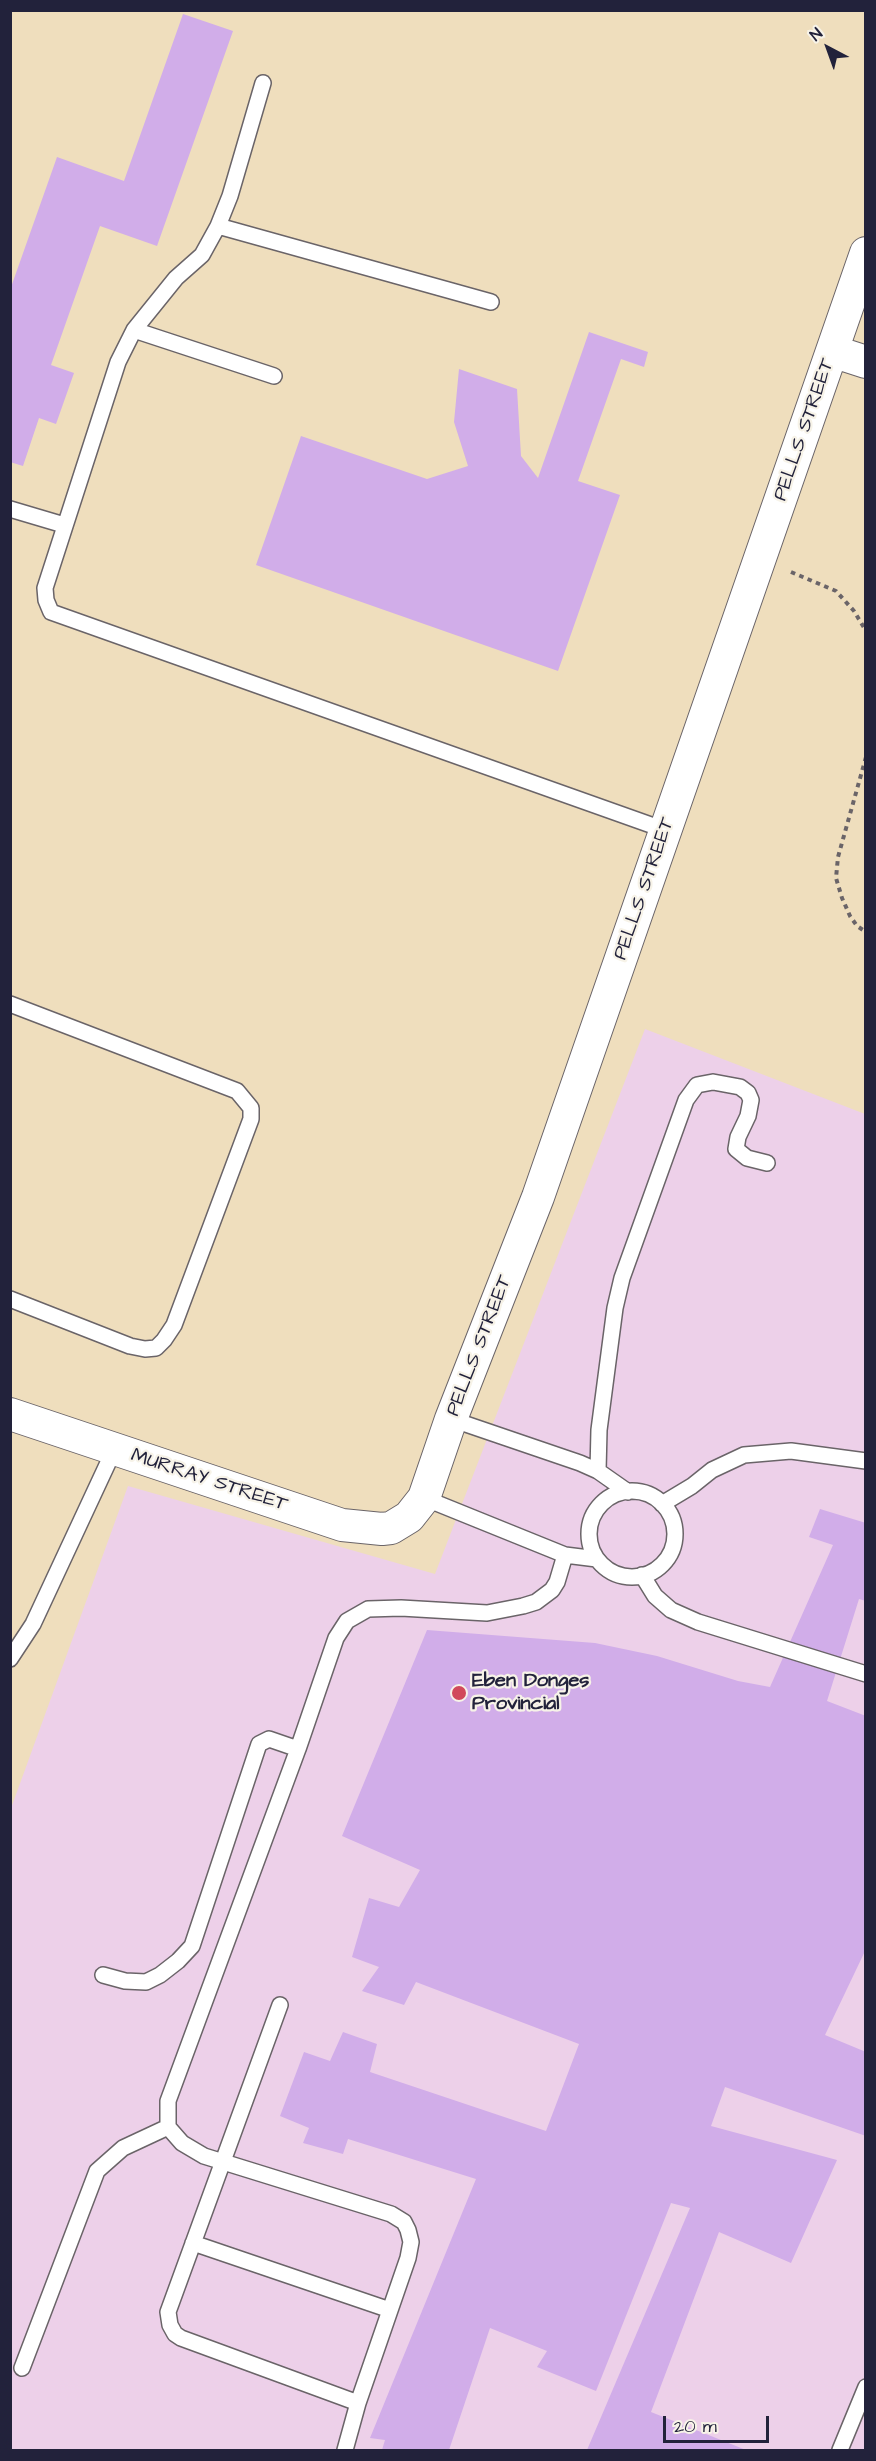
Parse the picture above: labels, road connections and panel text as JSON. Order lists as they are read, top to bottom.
{
  "streets": {
    "street": ["PELLS STREET", "MURRAY STREET"]
  },
  "crossings": [
    ["PELLS STREET", "MURRAY STREET"]
  ],
  "places": ["Eben Donges Provincial"],
  "scale_bar": "20 m",
  "north": "top left"
}
